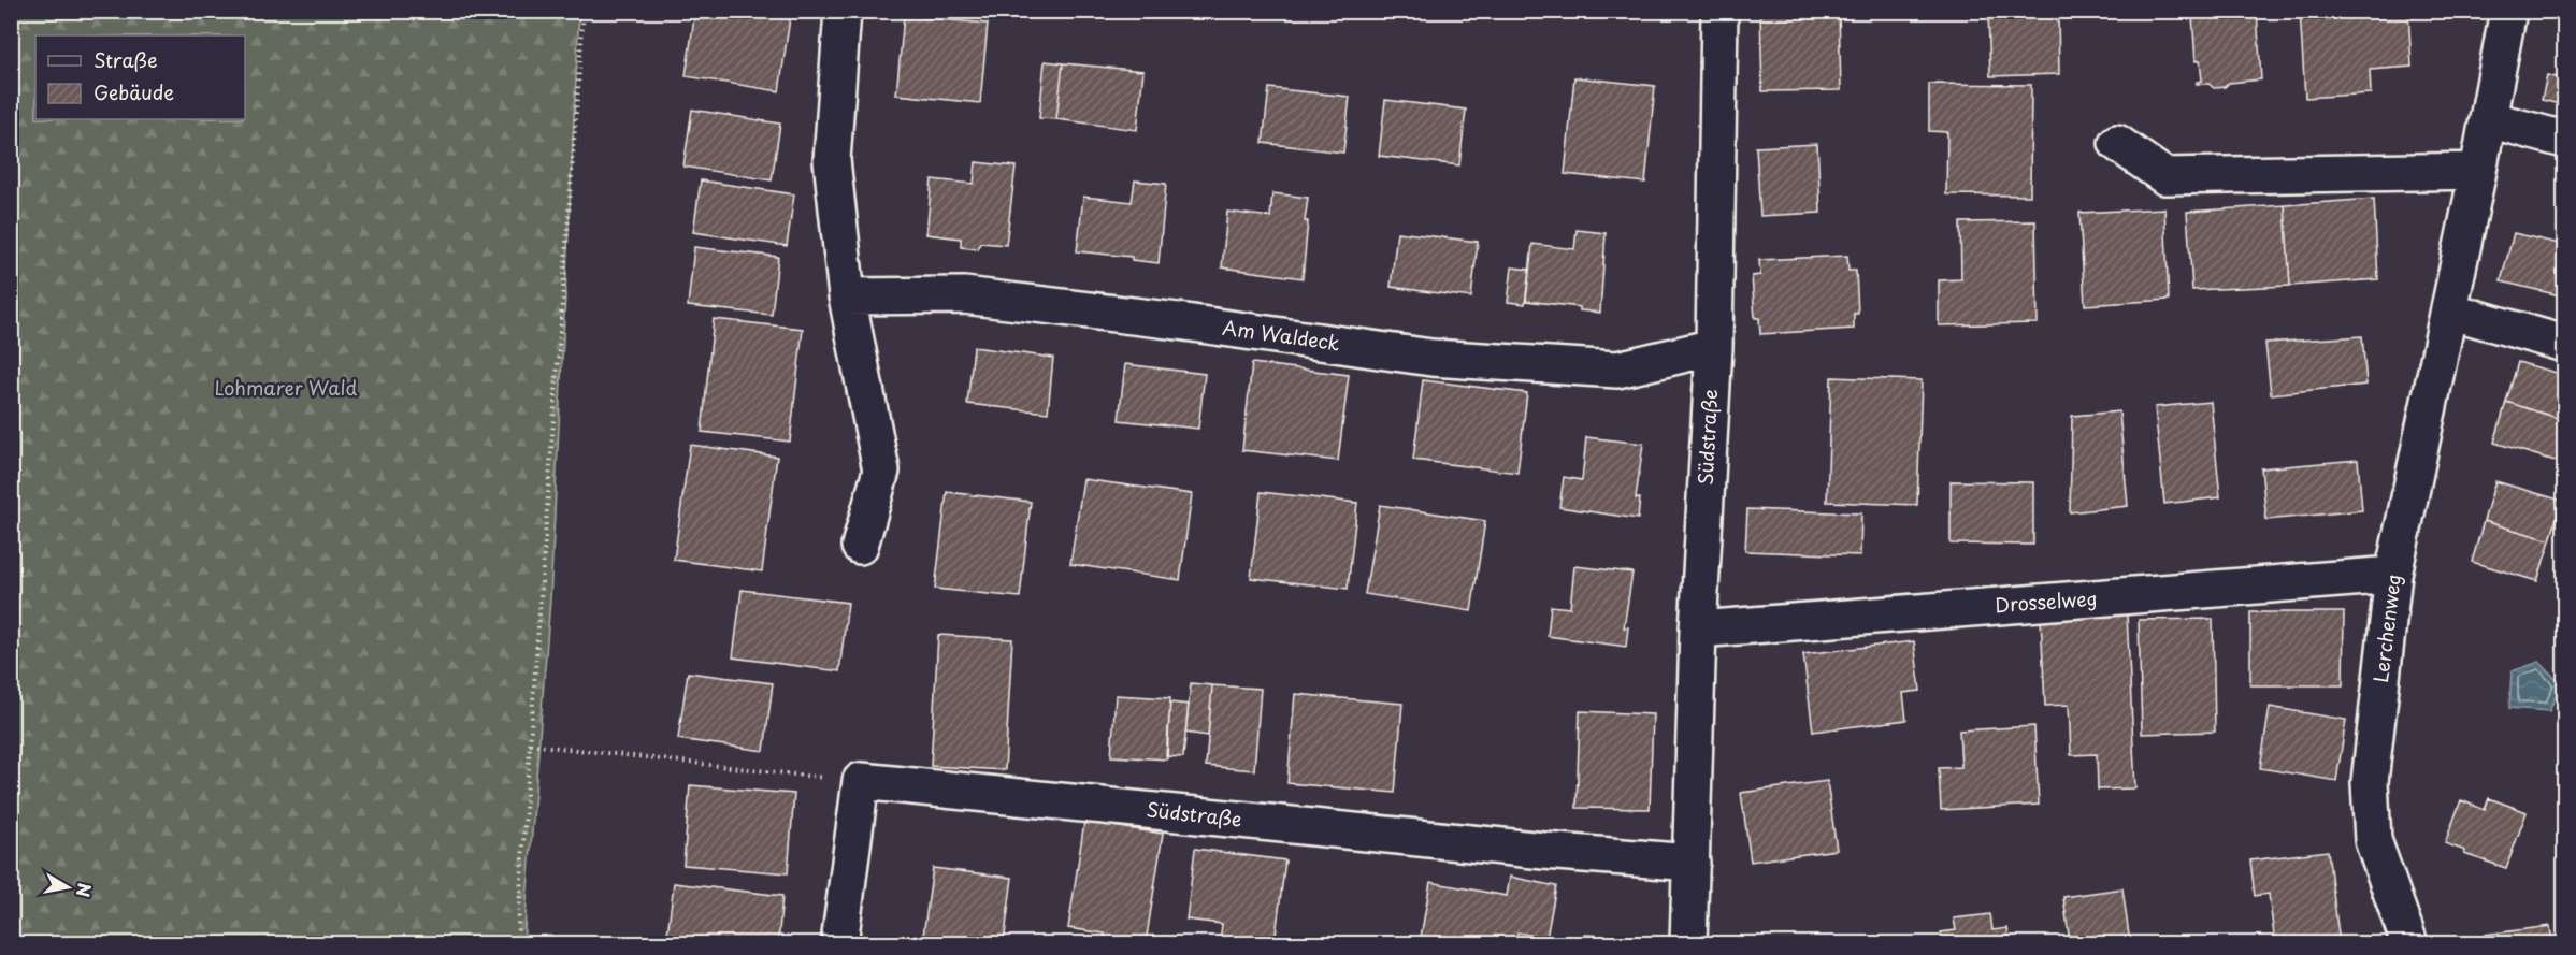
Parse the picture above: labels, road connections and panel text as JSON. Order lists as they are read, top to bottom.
{
  "streets": {
    "street": [
      "Am Waldeck",
      "Südstraße",
      "Drosselweg",
      "Lerchenweg"
    ]
  },
  "crossings": [
    ["Am Waldeck", "Südstraße"],
    ["Südstraße", "Drosselweg"],
    ["Drosselweg", "Lerchenweg"]
  ],
  "parks": ["Lohmarer Wald"],
  "legend": ["Straße", "Gebäude"],
  "north": "right"
}
